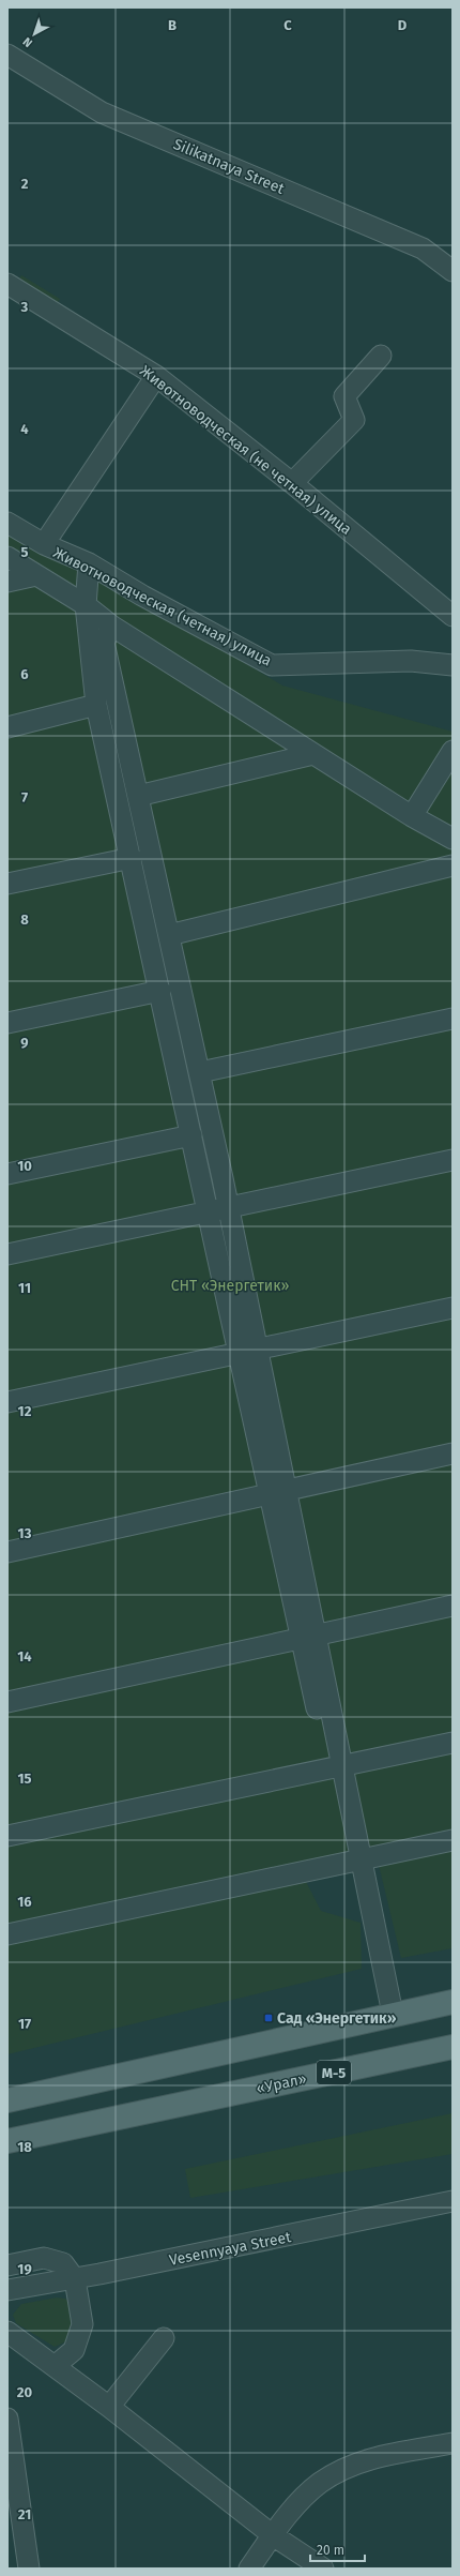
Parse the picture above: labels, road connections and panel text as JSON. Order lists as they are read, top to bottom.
{
  "streets": {
    "main road": ["М-5", "«Урал»"],
    "street": [
      "Silikatnaya Street",
      "Животноводческая (не четная) улица",
      "Животноводческая (четная) улица",
      "Vesennyaya Street"
    ]
  },
  "parks": ["СНТ «Энергетик»"],
  "places": {
    "transit": ["Сад «Энергетик»"]
  },
  "scale_bar": "20 m",
  "north": "bottom left",
  "grid": {
    "columns": ["B", "C", "D"],
    "rows": [
      "2",
      "3",
      "4",
      "5",
      "6",
      "7",
      "8",
      "9",
      "10",
      "11",
      "12",
      "13",
      "14",
      "15",
      "16",
      "17",
      "18",
      "19",
      "20",
      "21"
    ]
  }
}
